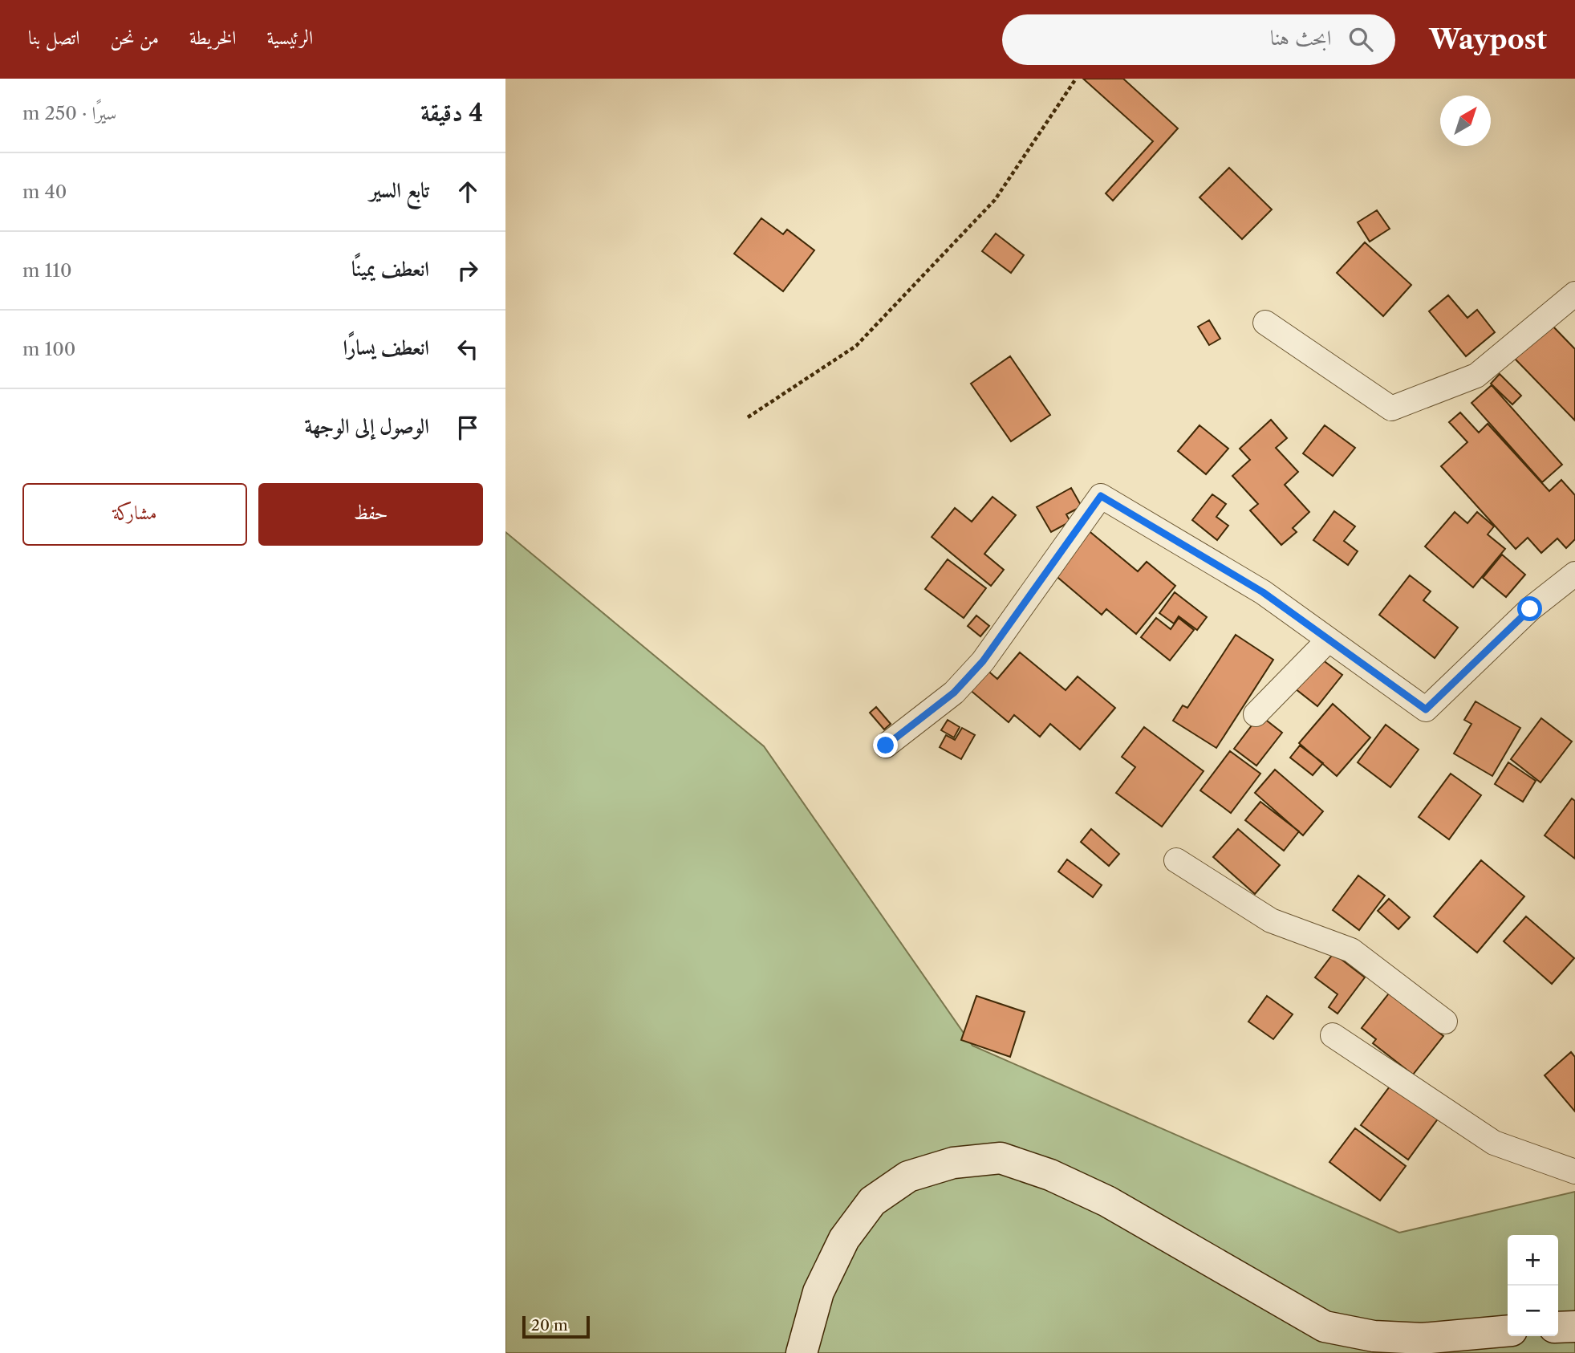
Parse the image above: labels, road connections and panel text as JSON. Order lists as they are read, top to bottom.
{
  "scale_bar": "20 m",
  "north": "top right",
  "page": {
    "header": "Waypost",
    "search": "ابحث هنا",
    "nav": [
      "الرئيسية",
      "الخريطة",
      "من نحن",
      "اتصل بنا"
    ],
    "heading": ["4 دقيقة", "سيرًا · 250 m"],
    "list": [
      ["تابع السير", "40 m"],
      ["انعطف يمينًا", "110 m"],
      ["انعطف يسارًا", "100 m"],
      "الوصول إلى الوجهة"
    ],
    "buttons": ["حفظ", "مشاركة"],
    "map_buttons": ["+", "−"],
    "scale": "20 m"
  }
}
